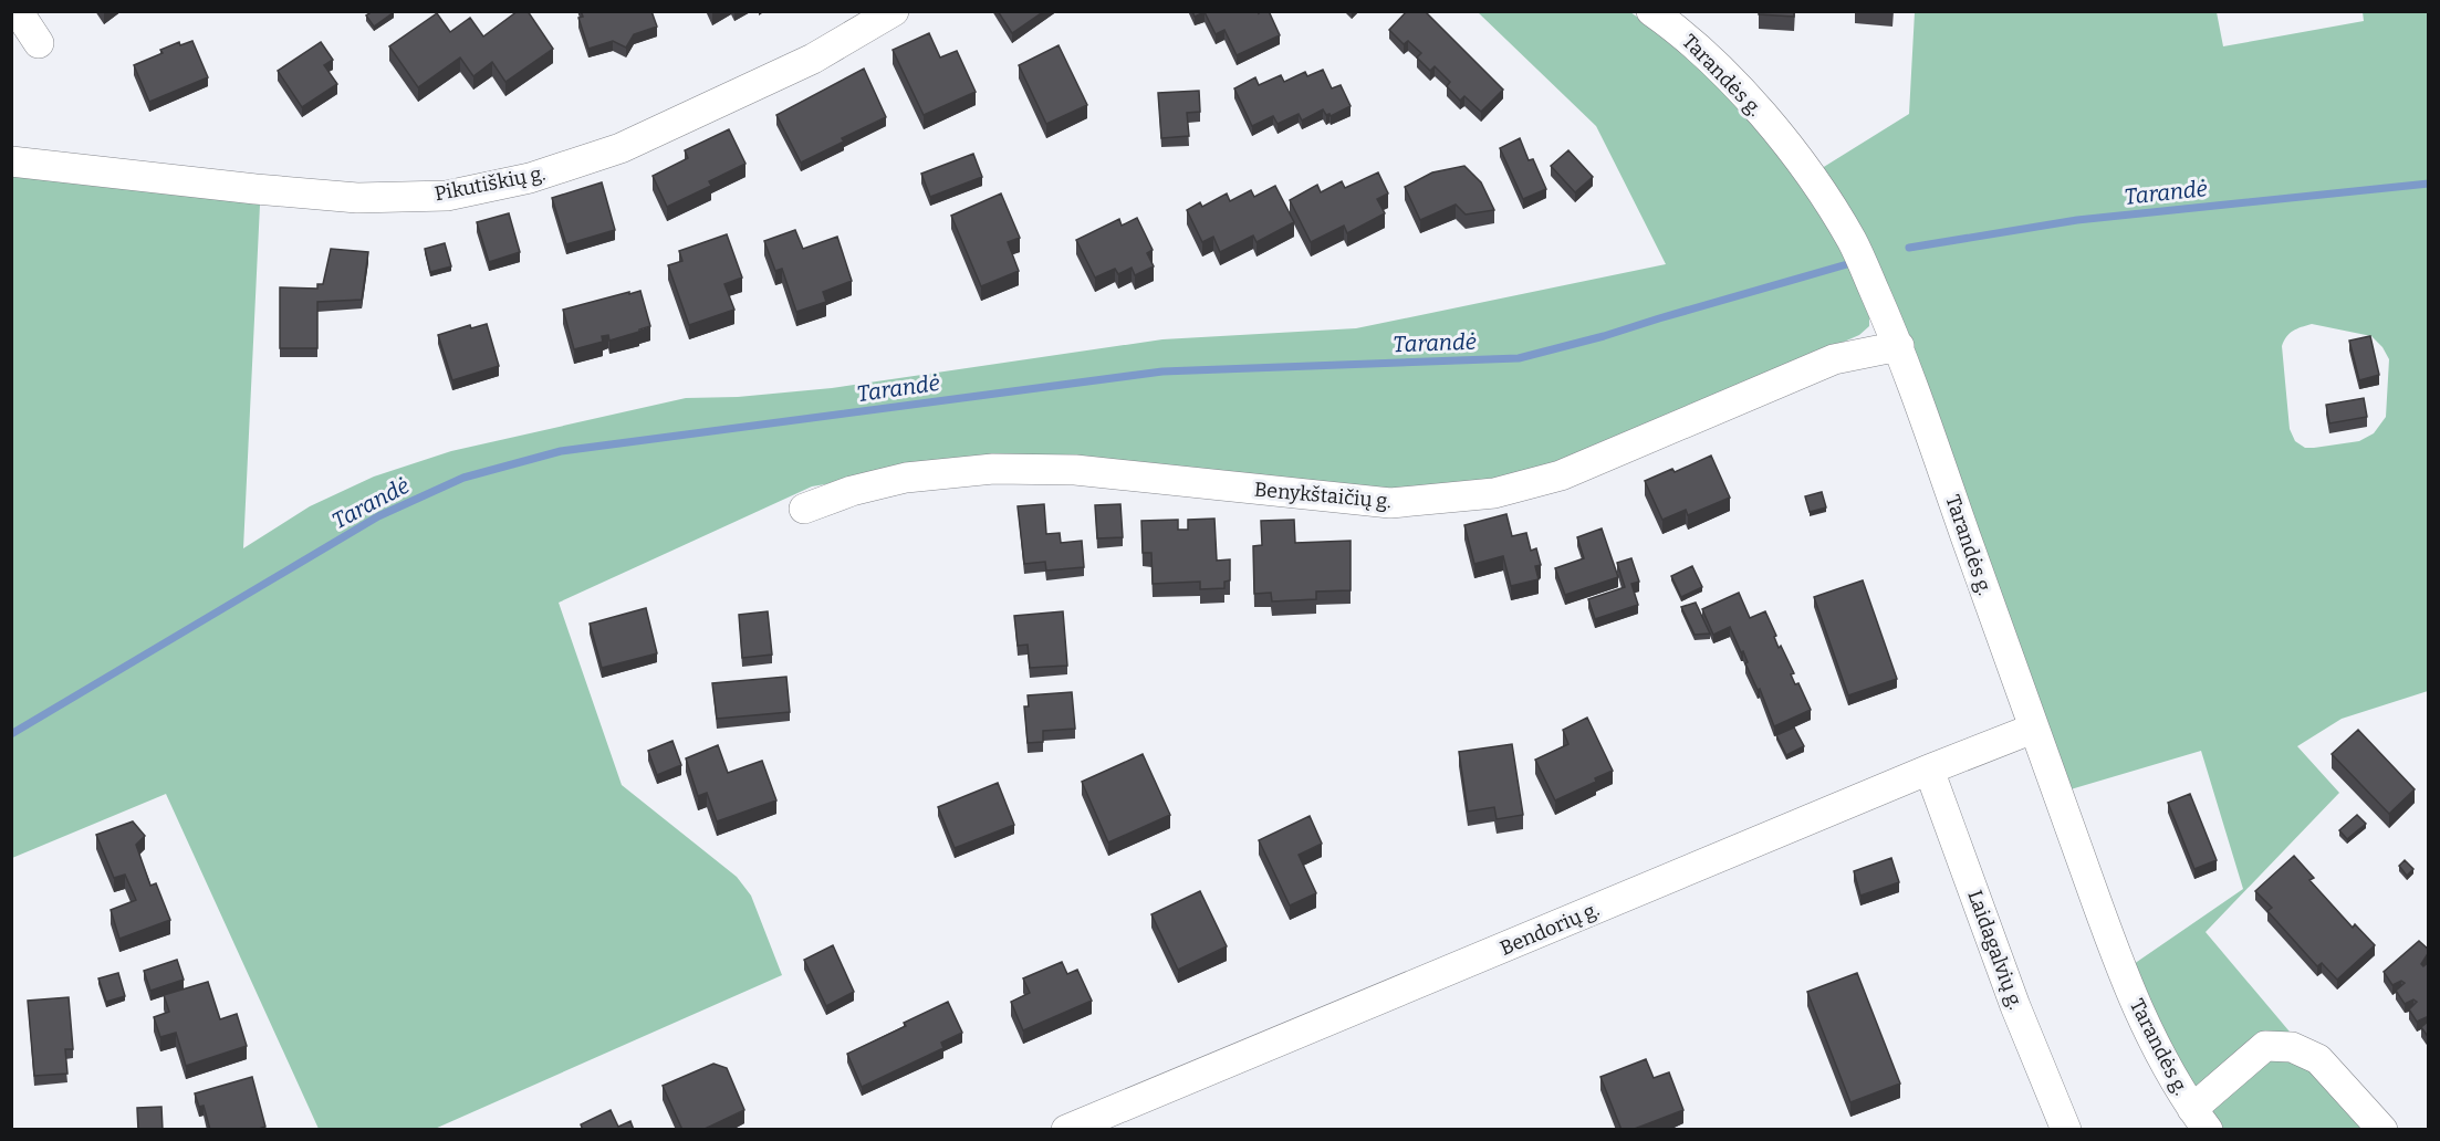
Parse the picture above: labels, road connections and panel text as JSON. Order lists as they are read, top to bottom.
{
  "streets": {
    "street": [
      "Tarandės g.",
      "Pikutiškių g.",
      "Benykštaičių g.",
      "Bendorių g.",
      "Laidagalvių g."
    ]
  },
  "crossings": [
    ["Tarandės g.", "Benykštaičių g."],
    ["Tarandės g.", "Bendorių g."],
    ["Bendorių g.", "Laidagalvių g."]
  ],
  "water": ["Tarandė"]
}
